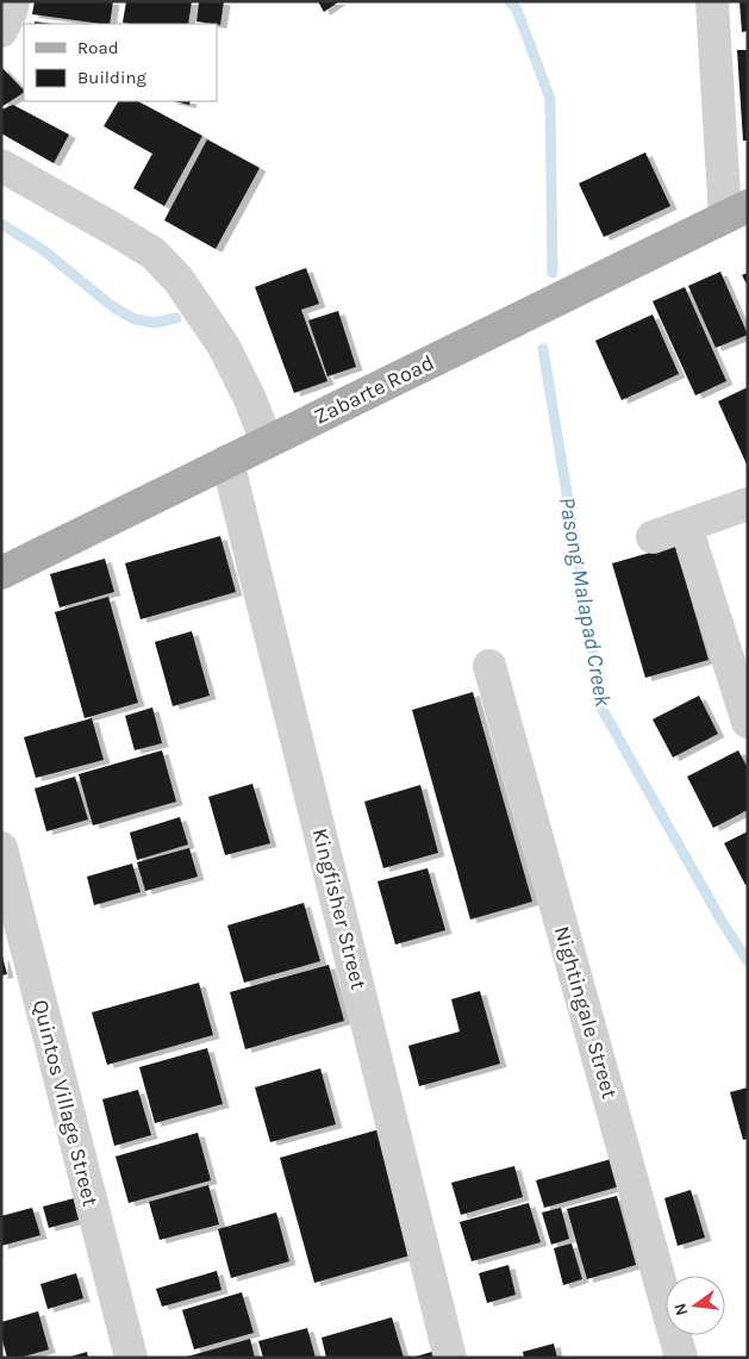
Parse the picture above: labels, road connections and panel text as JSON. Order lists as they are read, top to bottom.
{
  "streets": {
    "main road": ["Zabarte Road"],
    "street": ["Kingfisher Street", "Nightingale Street", "Quintos Village Street"]
  },
  "crossings": [
    ["Zabarte Road", "Kingfisher Street"]
  ],
  "water": ["Pasong Malapad Creek"],
  "legend": ["Road", "Building"],
  "north": "left"
}
